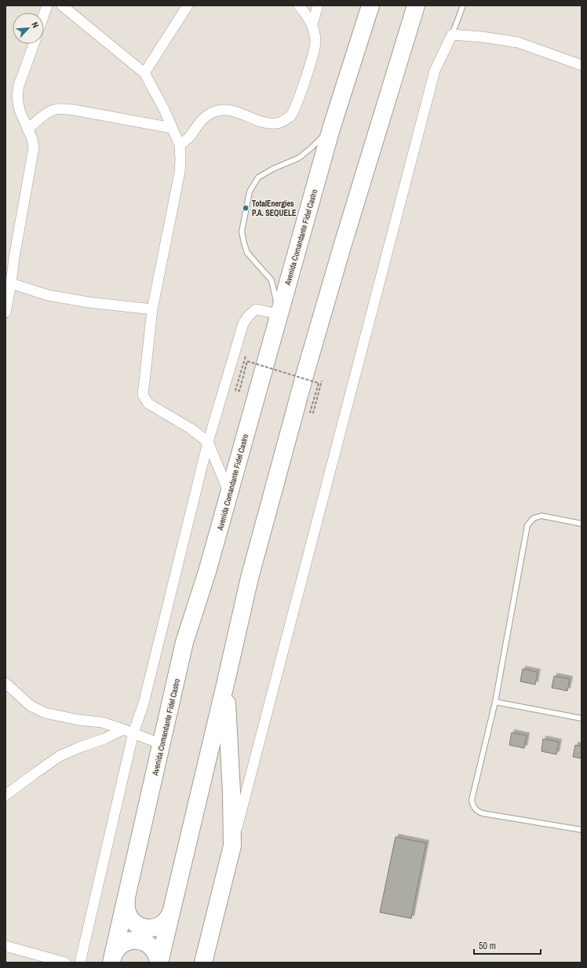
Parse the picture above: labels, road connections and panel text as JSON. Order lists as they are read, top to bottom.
{
  "streets": {
    "highway": ["Avenida Comandante Fidel Castro"]
  },
  "places": ["TotalEnergies P.A. SEQUELE"],
  "scale_bar": "50 m",
  "north": "top right"
}
